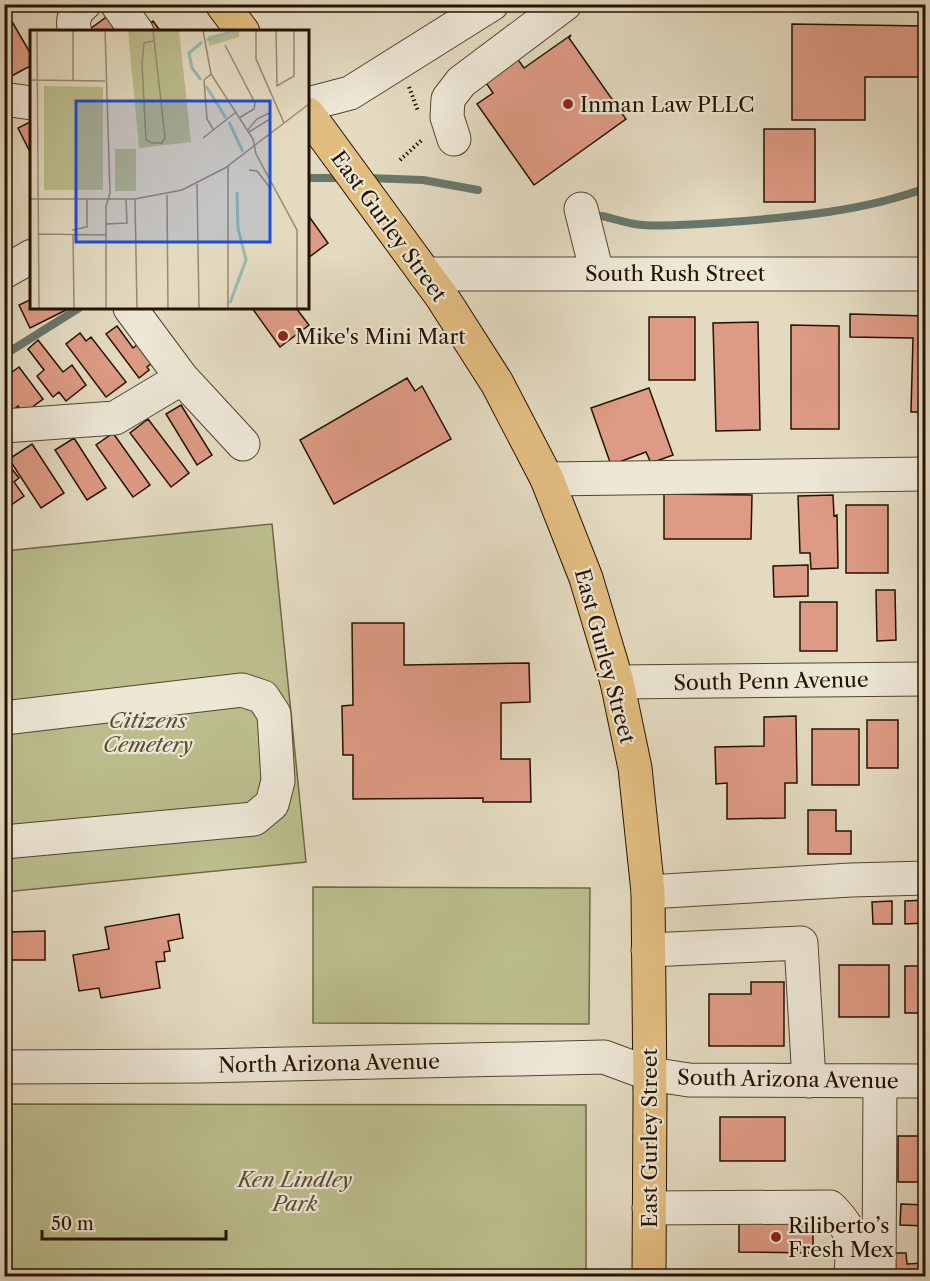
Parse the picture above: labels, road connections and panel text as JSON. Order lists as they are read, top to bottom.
{
  "streets": {
    "main road": ["East Gurley Street"],
    "street": [
      "South Rush Street",
      "South Penn Avenue",
      "North Arizona Avenue",
      "South Arizona Avenue"
    ]
  },
  "crossings": [
    ["East Gurley Street", "South Rush Street"],
    ["East Gurley Street", "South Penn Avenue"],
    ["East Gurley Street", "North Arizona Avenue"],
    ["East Gurley Street", "South Arizona Avenue"],
    ["North Arizona Avenue", "South Arizona Avenue"]
  ],
  "parks": ["Citizens Cemetery", "Ken Lindley Park"],
  "places": ["Inman Law PLLC", "Mike's Mini Mart", "Riliberto’s Fresh Mex"],
  "scale_bar": "50 m"
}
